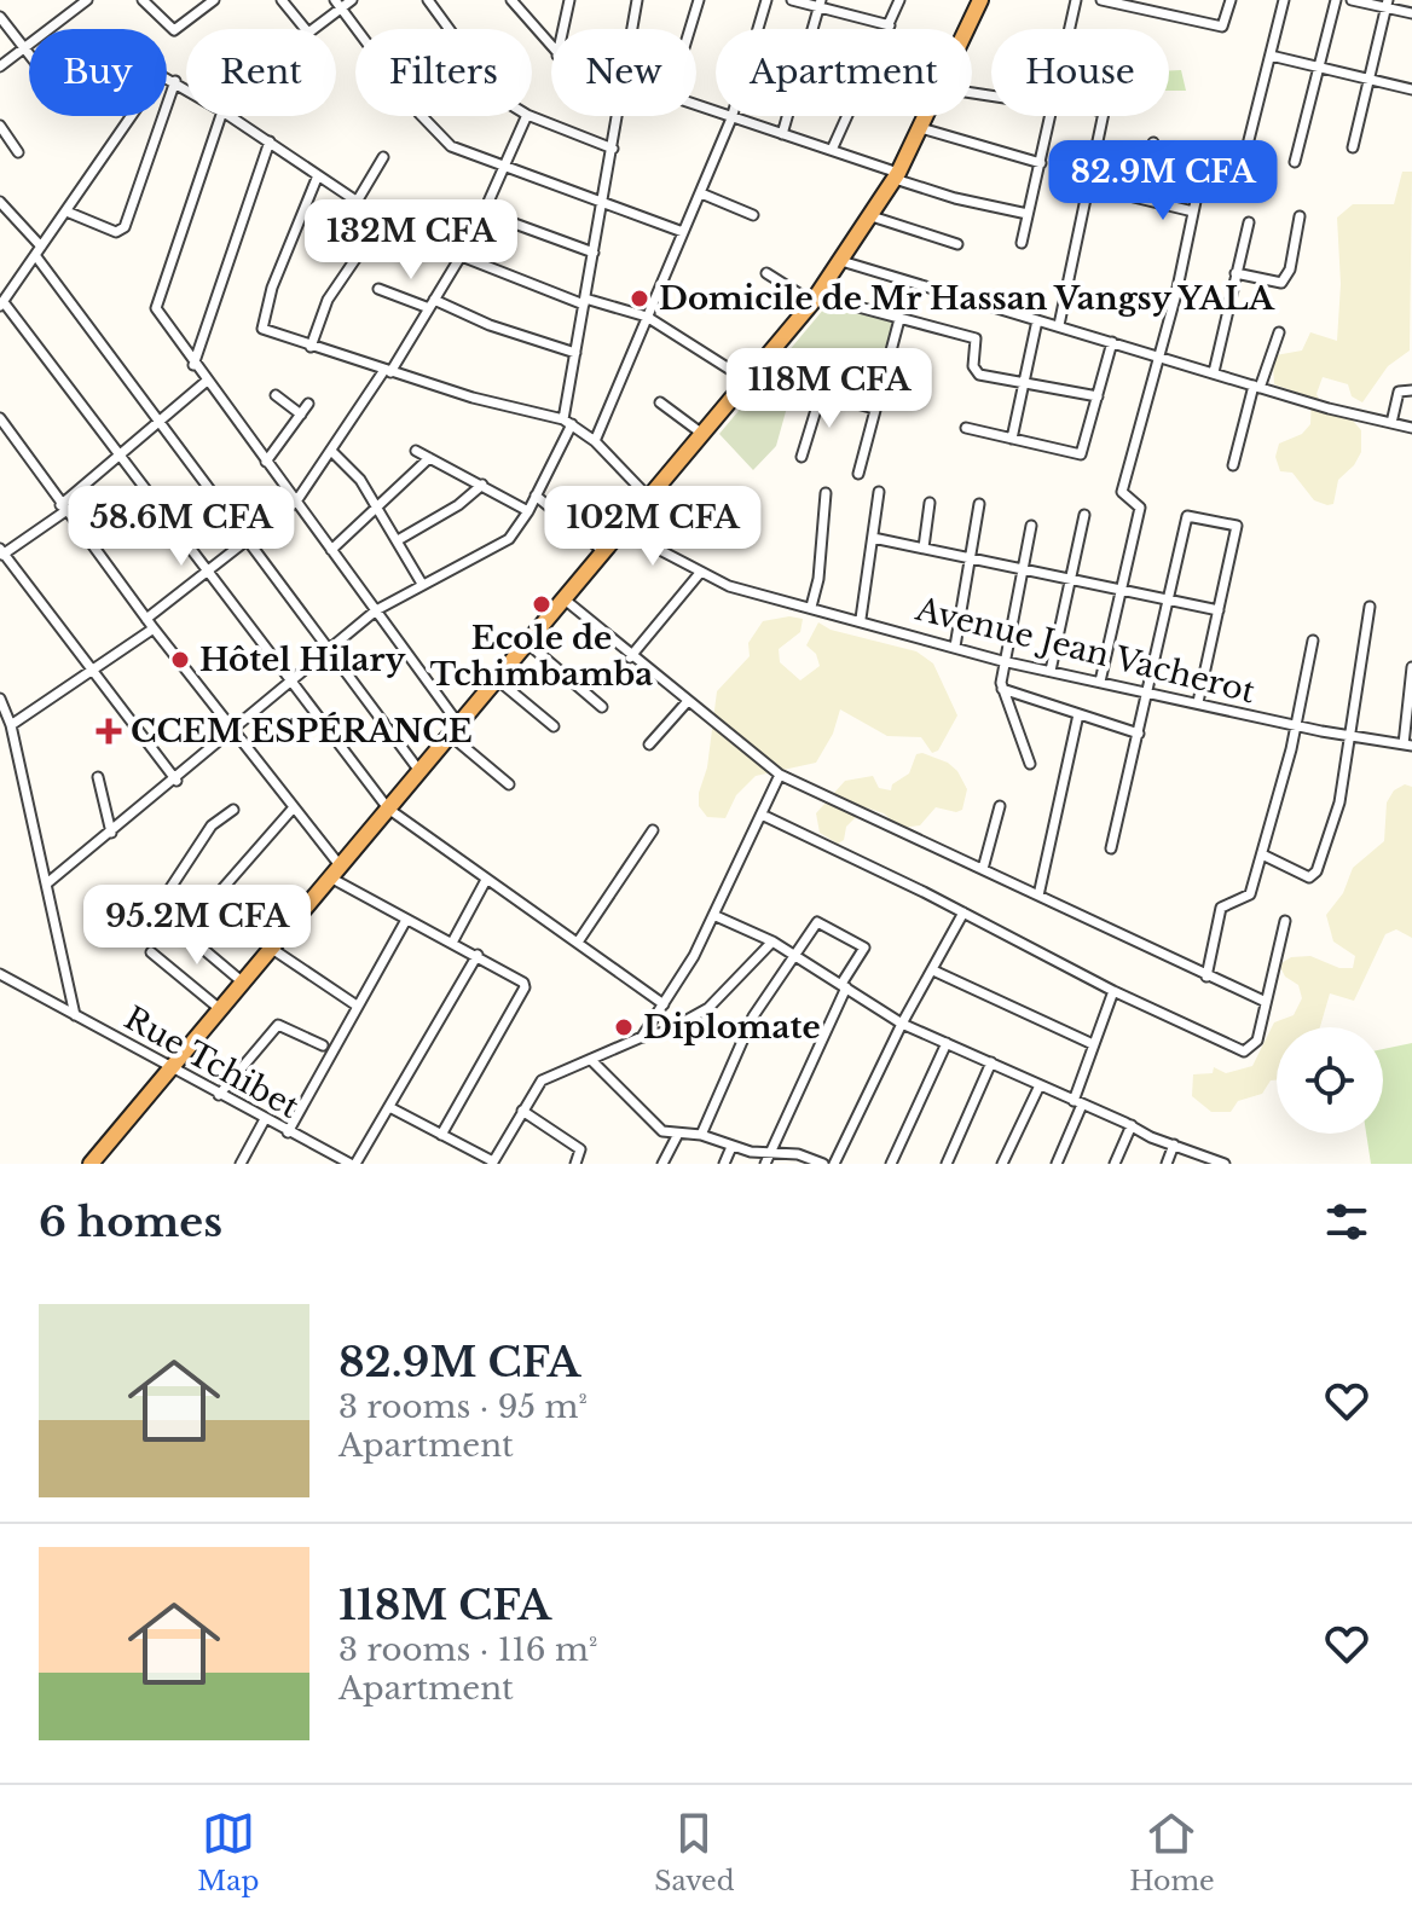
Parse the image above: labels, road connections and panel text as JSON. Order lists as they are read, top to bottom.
{
  "streets": {
    "street": ["Avenue Jean Vacherot", "Rue Tchibet"]
  },
  "places": {
    "other": [
      "Domicile de Mr Hassan Vangsy YALA",
      "Ecole de Tchimbamba",
      "Hôtel Hilary",
      "Diplomate"
    ],
    "health": ["CCEM ESPÉRANCE"]
  },
  "page": {
    "chip": [
      "Buy",
      "Rent",
      "Filters",
      "New",
      "Apartment",
      "House"
    ],
    "price": [
      "82.9M CFA",
      "132M CFA",
      "118M CFA",
      "58.6M CFA",
      "102M CFA",
      "95.2M CFA"
    ],
    "heading": "6 homes",
    "list": [
      {
        "name": "82.9M CFA",
        "note": "3 rooms · 95 m² · Apartment"
      },
      {
        "name": "118M CFA",
        "note": "3 rooms · 116 m² · Apartment"
      }
    ],
    "tabs": ["Map", "Saved", "Home"]
  }
}
